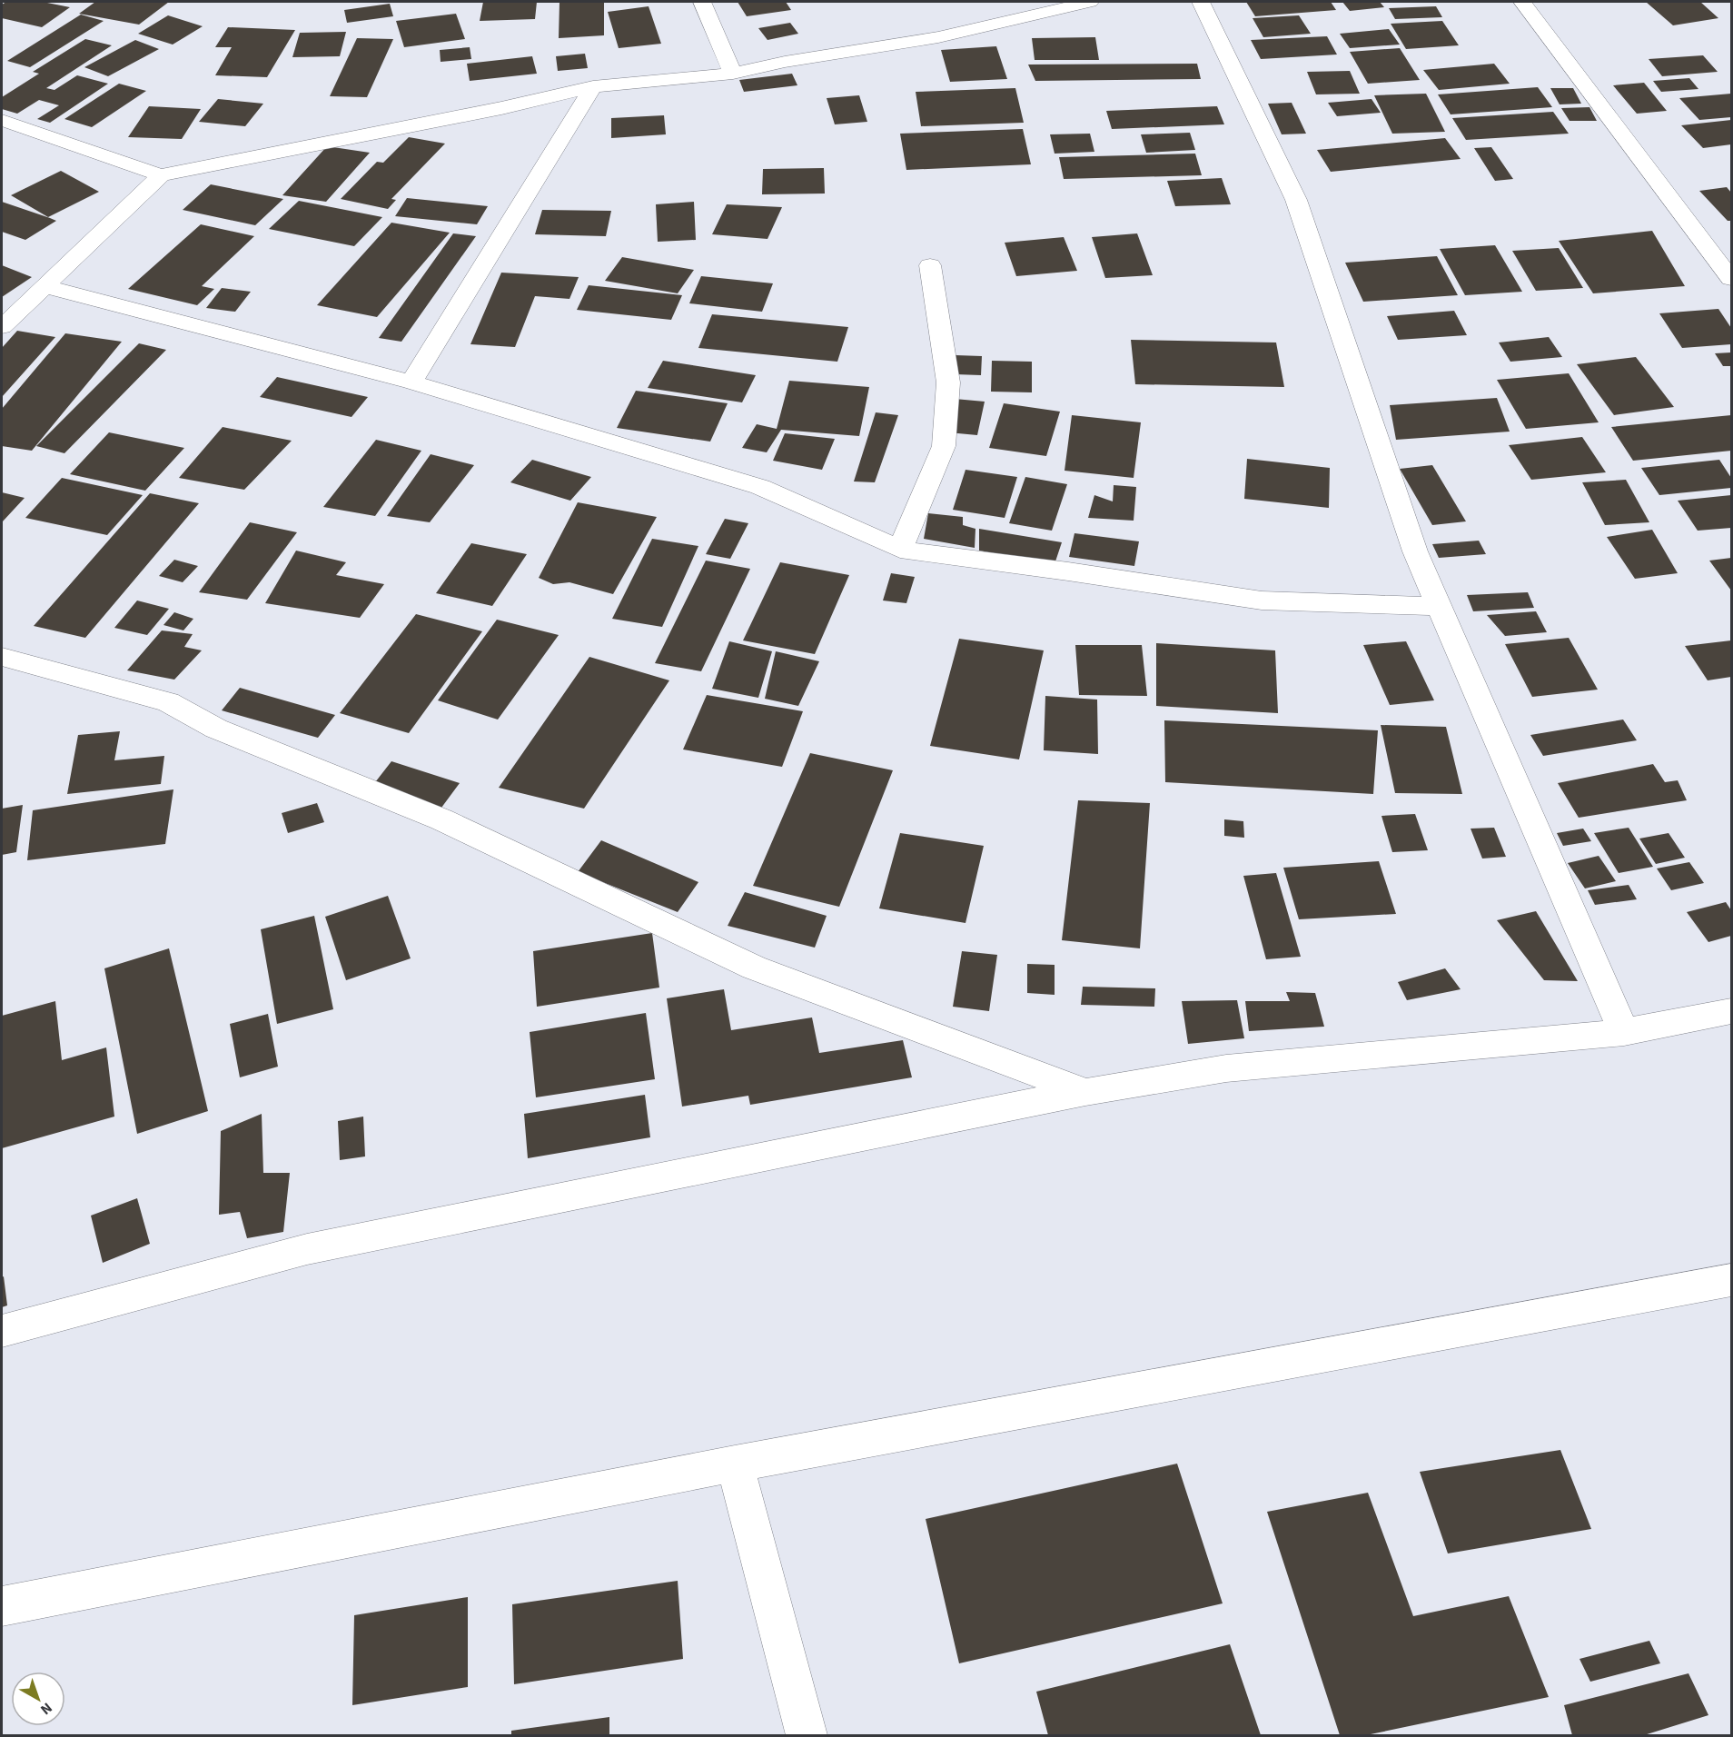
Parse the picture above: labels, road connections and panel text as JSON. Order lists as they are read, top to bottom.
{
  "north": "bottom right"
}
